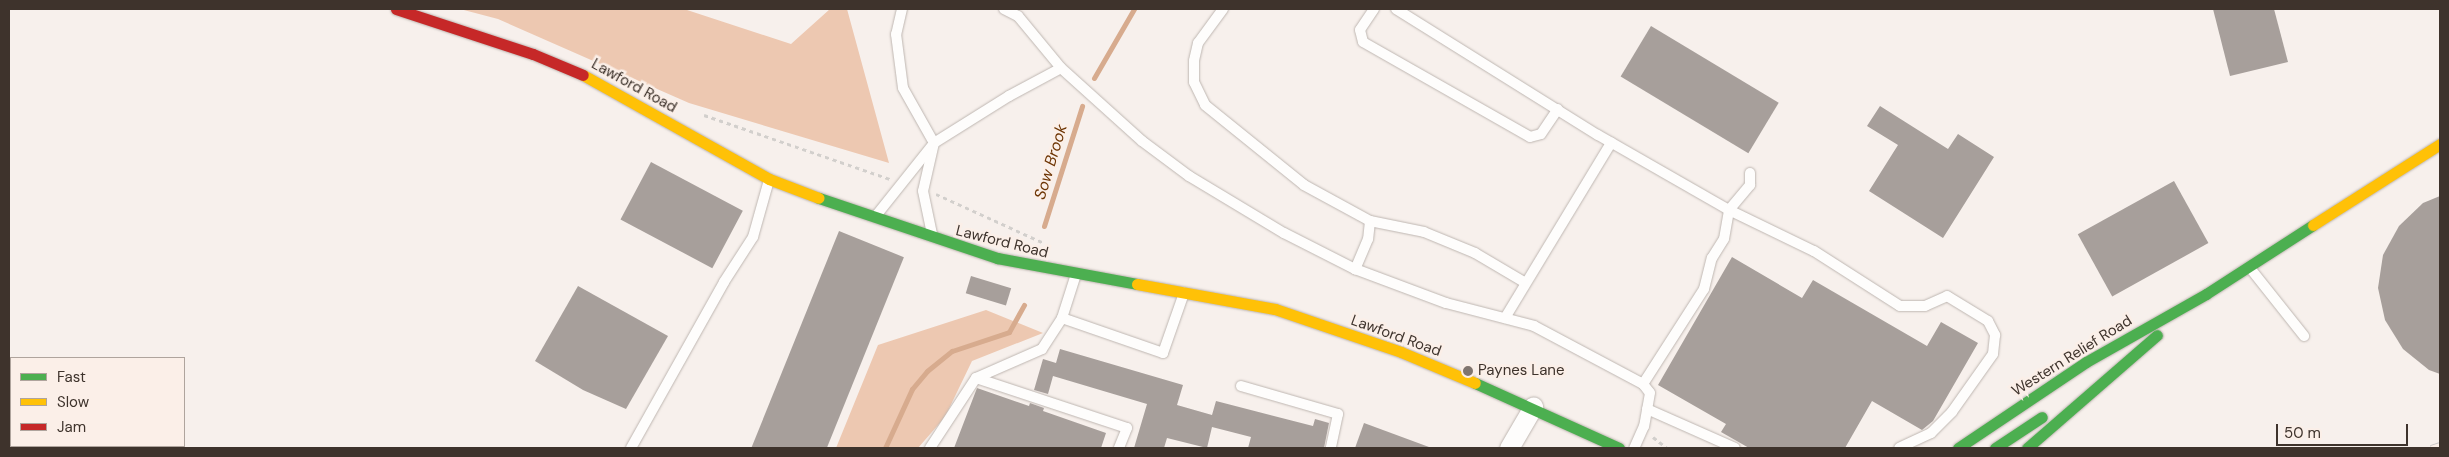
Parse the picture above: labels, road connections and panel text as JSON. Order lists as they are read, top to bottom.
{
  "streets": {
    "main road": ["Lawford Road", "Western Relief Road"]
  },
  "water": ["Sow Brook"],
  "places": ["Paynes Lane"],
  "legend": ["Fast", "Slow", "Jam"],
  "scale_bar": "50 m"
}
